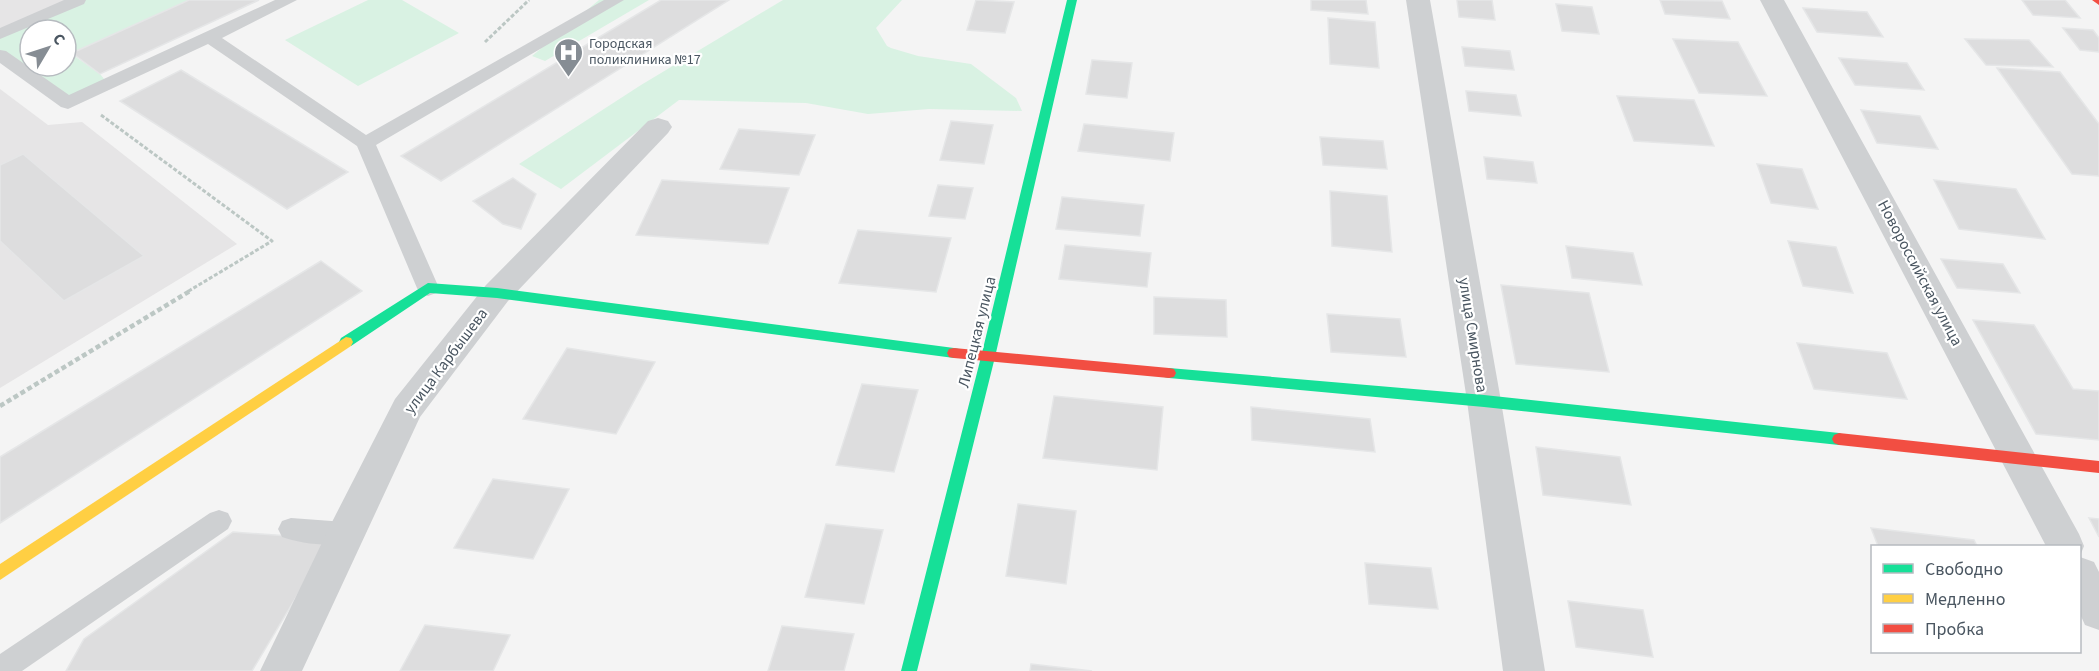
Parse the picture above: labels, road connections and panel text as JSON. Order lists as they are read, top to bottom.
{
  "streets": {
    "street": [
      "Новороссийская улица",
      "Липецкая улица",
      "улица Смирнова",
      "улица Карбышева"
    ]
  },
  "places": {
    "hospital": ["Городская поликлиника №17"]
  },
  "legend": ["Свободно", "Медленно", "Пробка"],
  "north": "top right"
}
